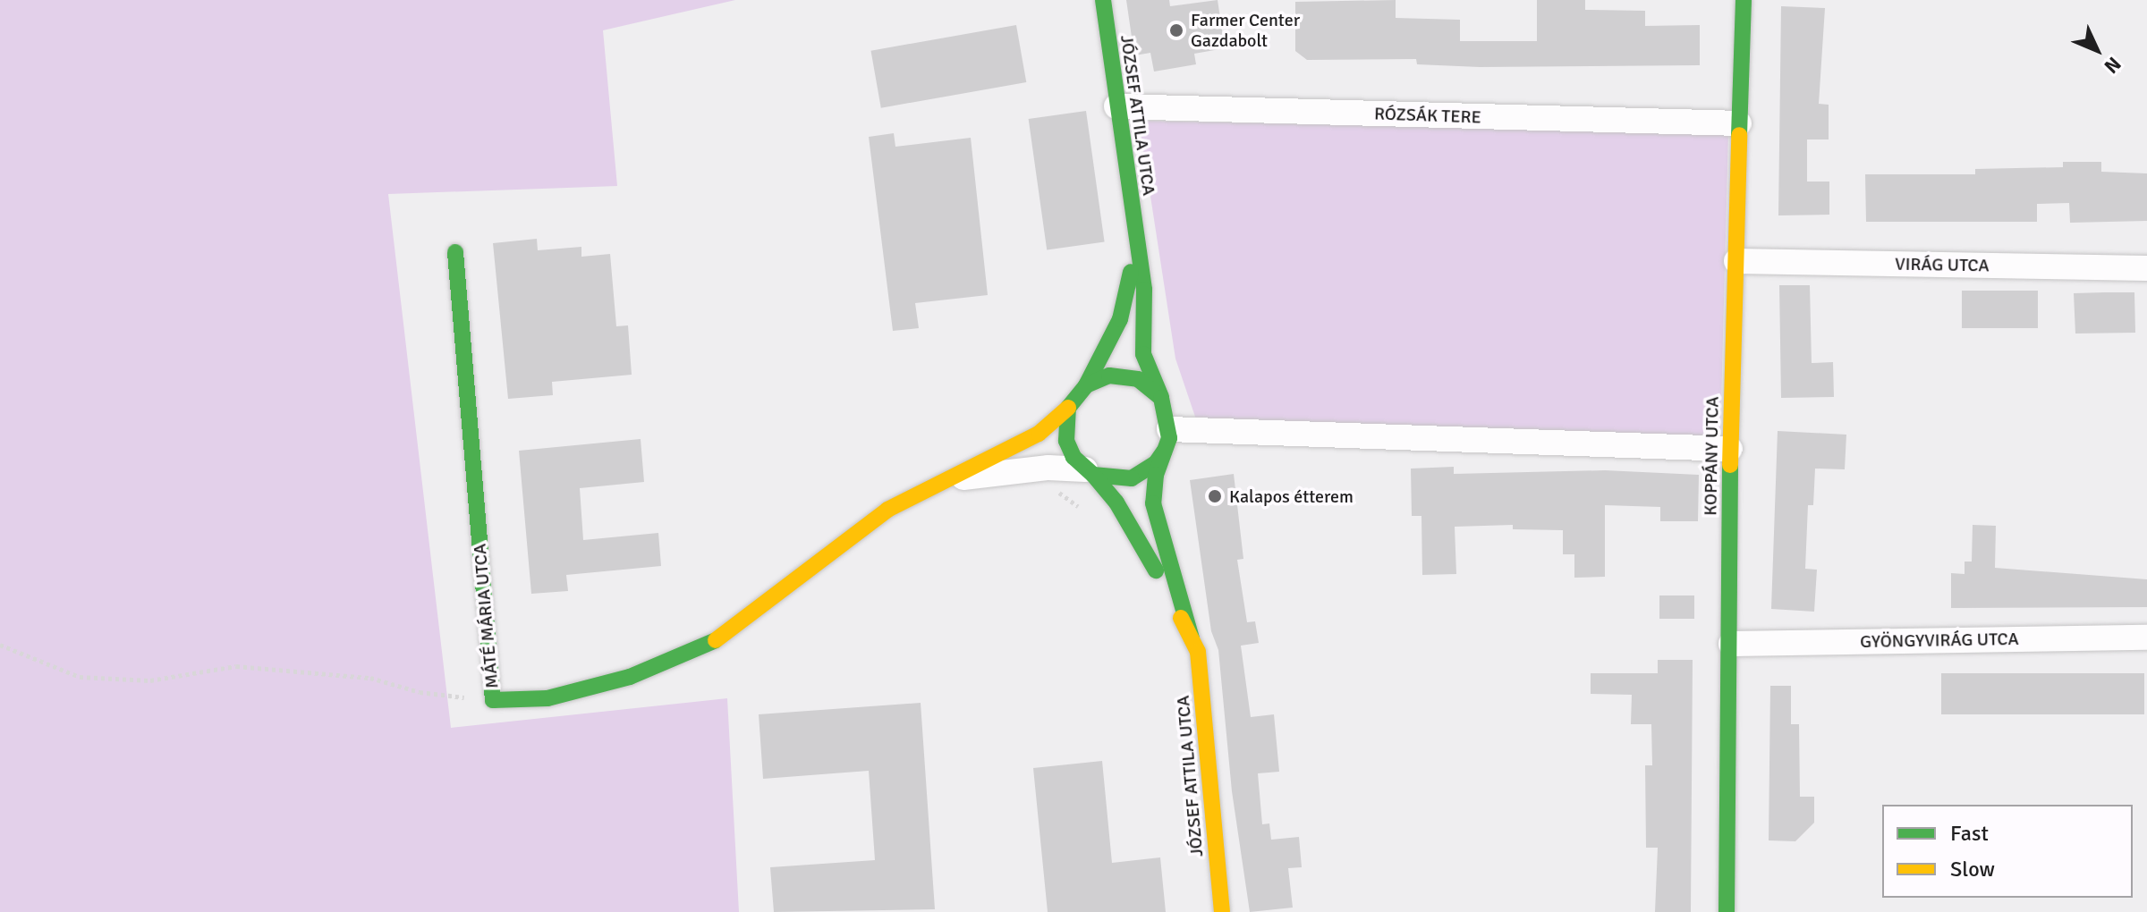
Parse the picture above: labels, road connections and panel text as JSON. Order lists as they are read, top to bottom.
{
  "streets": {
    "street": [
      "JÓZSEF ATTILA UTCA",
      "RÓZSÁK TERE",
      "VIRÁG UTCA",
      "KOPPÁNY UTCA",
      "MÁTÉ MÁRIA UTCA",
      "GYÖNGYVIRÁG UTCA"
    ]
  },
  "crossings": [
    ["JÓZSEF ATTILA UTCA", "RÓZSÁK TERE"],
    ["JÓZSEF ATTILA UTCA", "MÁTÉ MÁRIA UTCA"],
    ["RÓZSÁK TERE", "KOPPÁNY UTCA"],
    ["VIRÁG UTCA", "KOPPÁNY UTCA"],
    ["KOPPÁNY UTCA", "GYÖNGYVIRÁG UTCA"]
  ],
  "places": ["Farmer Center Gazdabolt", "Kalapos étterem"],
  "legend": ["Fast", "Slow"],
  "north": "bottom right"
}
